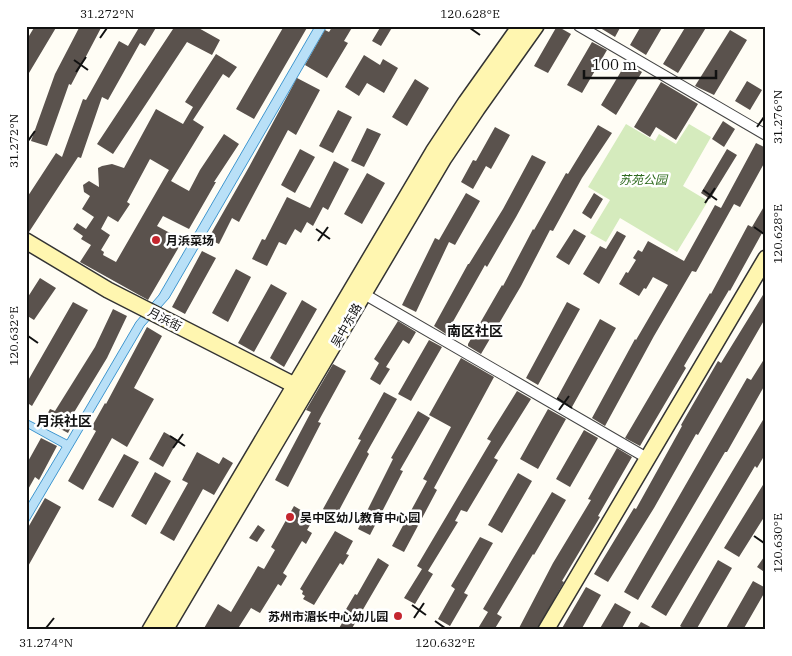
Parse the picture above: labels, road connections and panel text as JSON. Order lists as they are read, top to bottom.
{
  "streets": {
    "main road": ["月浜街", "吴中东路"]
  },
  "crossings": [
    ["月浜街", "吴中东路"]
  ],
  "districts": ["南区社区", "月浜社区"],
  "parks": ["苏苑公园"],
  "places": ["月浜菜场", "吴中区幼儿教育中心园", "苏州市湄长中心幼儿园"],
  "scale_bar": "100 m",
  "coordinates": [
    "31.272°N",
    "120.628°E",
    "31.276°N",
    "120.632°E",
    "120.630°E",
    "31.274°N"
  ]
}
